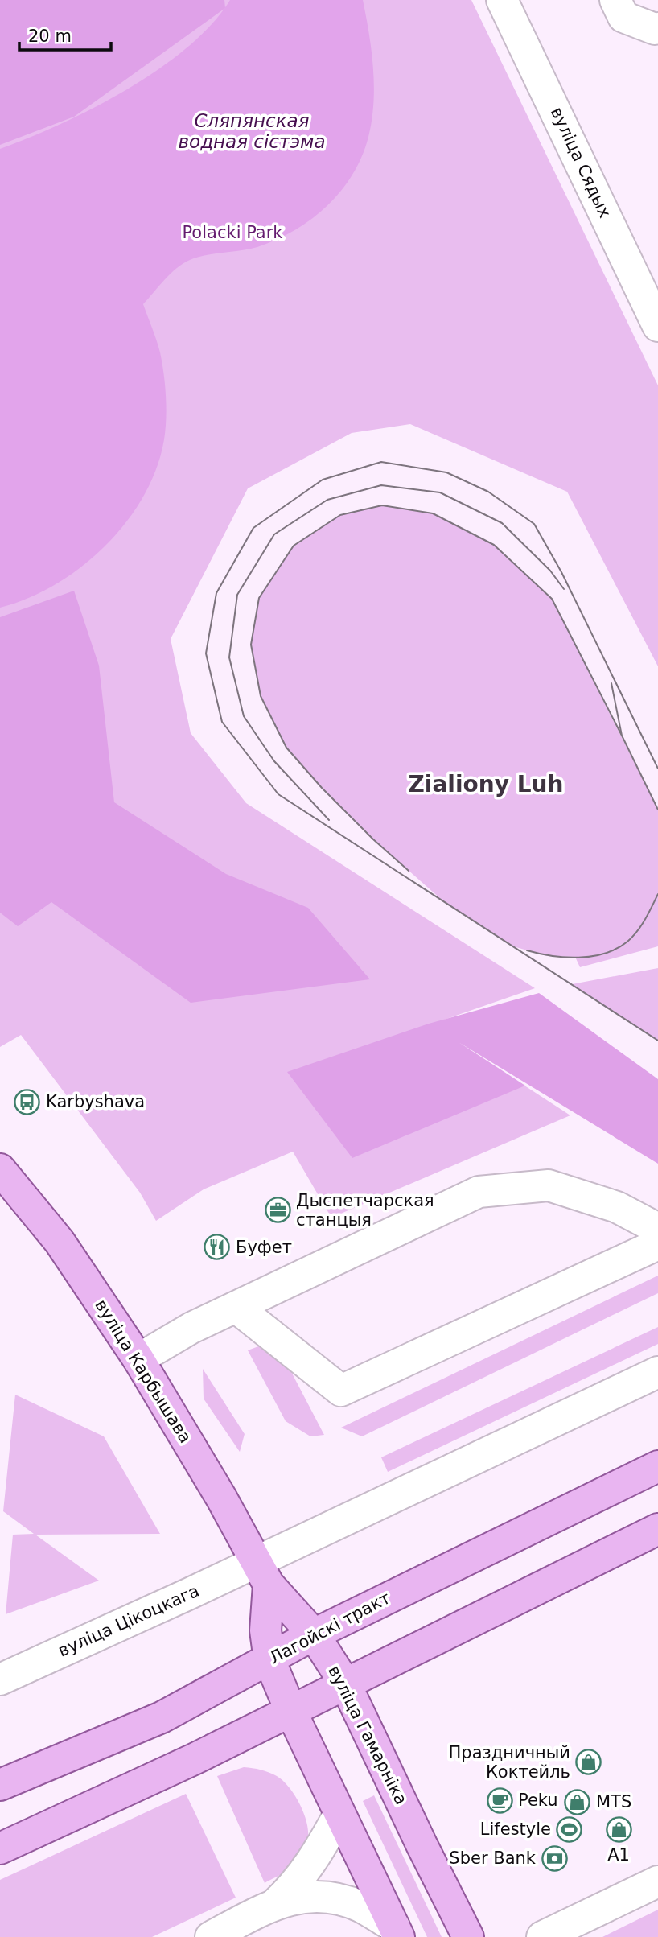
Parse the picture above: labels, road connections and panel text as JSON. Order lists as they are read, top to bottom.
{
  "streets": {
    "main road": ["вуліца Карбышава", "Лагойскі тракт", "вуліца Гамарніка"],
    "street": ["вуліца Сядых", "вуліца Цікоцкага"]
  },
  "crossings": [
    ["вуліца Карбышава", "вуліца Цікоцкага"],
    ["вуліца Карбышава", "вуліца Гамарніка"],
    ["вуліца Цікоцкага", "вуліца Гамарніка"],
    ["Лагойскі тракт", "вуліца Гамарніка"]
  ],
  "districts": ["Zialiony Luh"],
  "water": ["Сляпянская водная сістэма"],
  "parks": ["Polacki Park"],
  "places": {
    "bus stop": ["Karbyshava"],
    "office": ["Дыспетчарская станцыя"],
    "restaurant": ["Буфет"],
    "shop": ["Праздничный Коктейль", "MTS", "A1"],
    "cafe": ["Peku"],
    "sports": ["Lifestyle"],
    "bank": ["Sber Bank"]
  },
  "scale_bar": "20 m"
}
